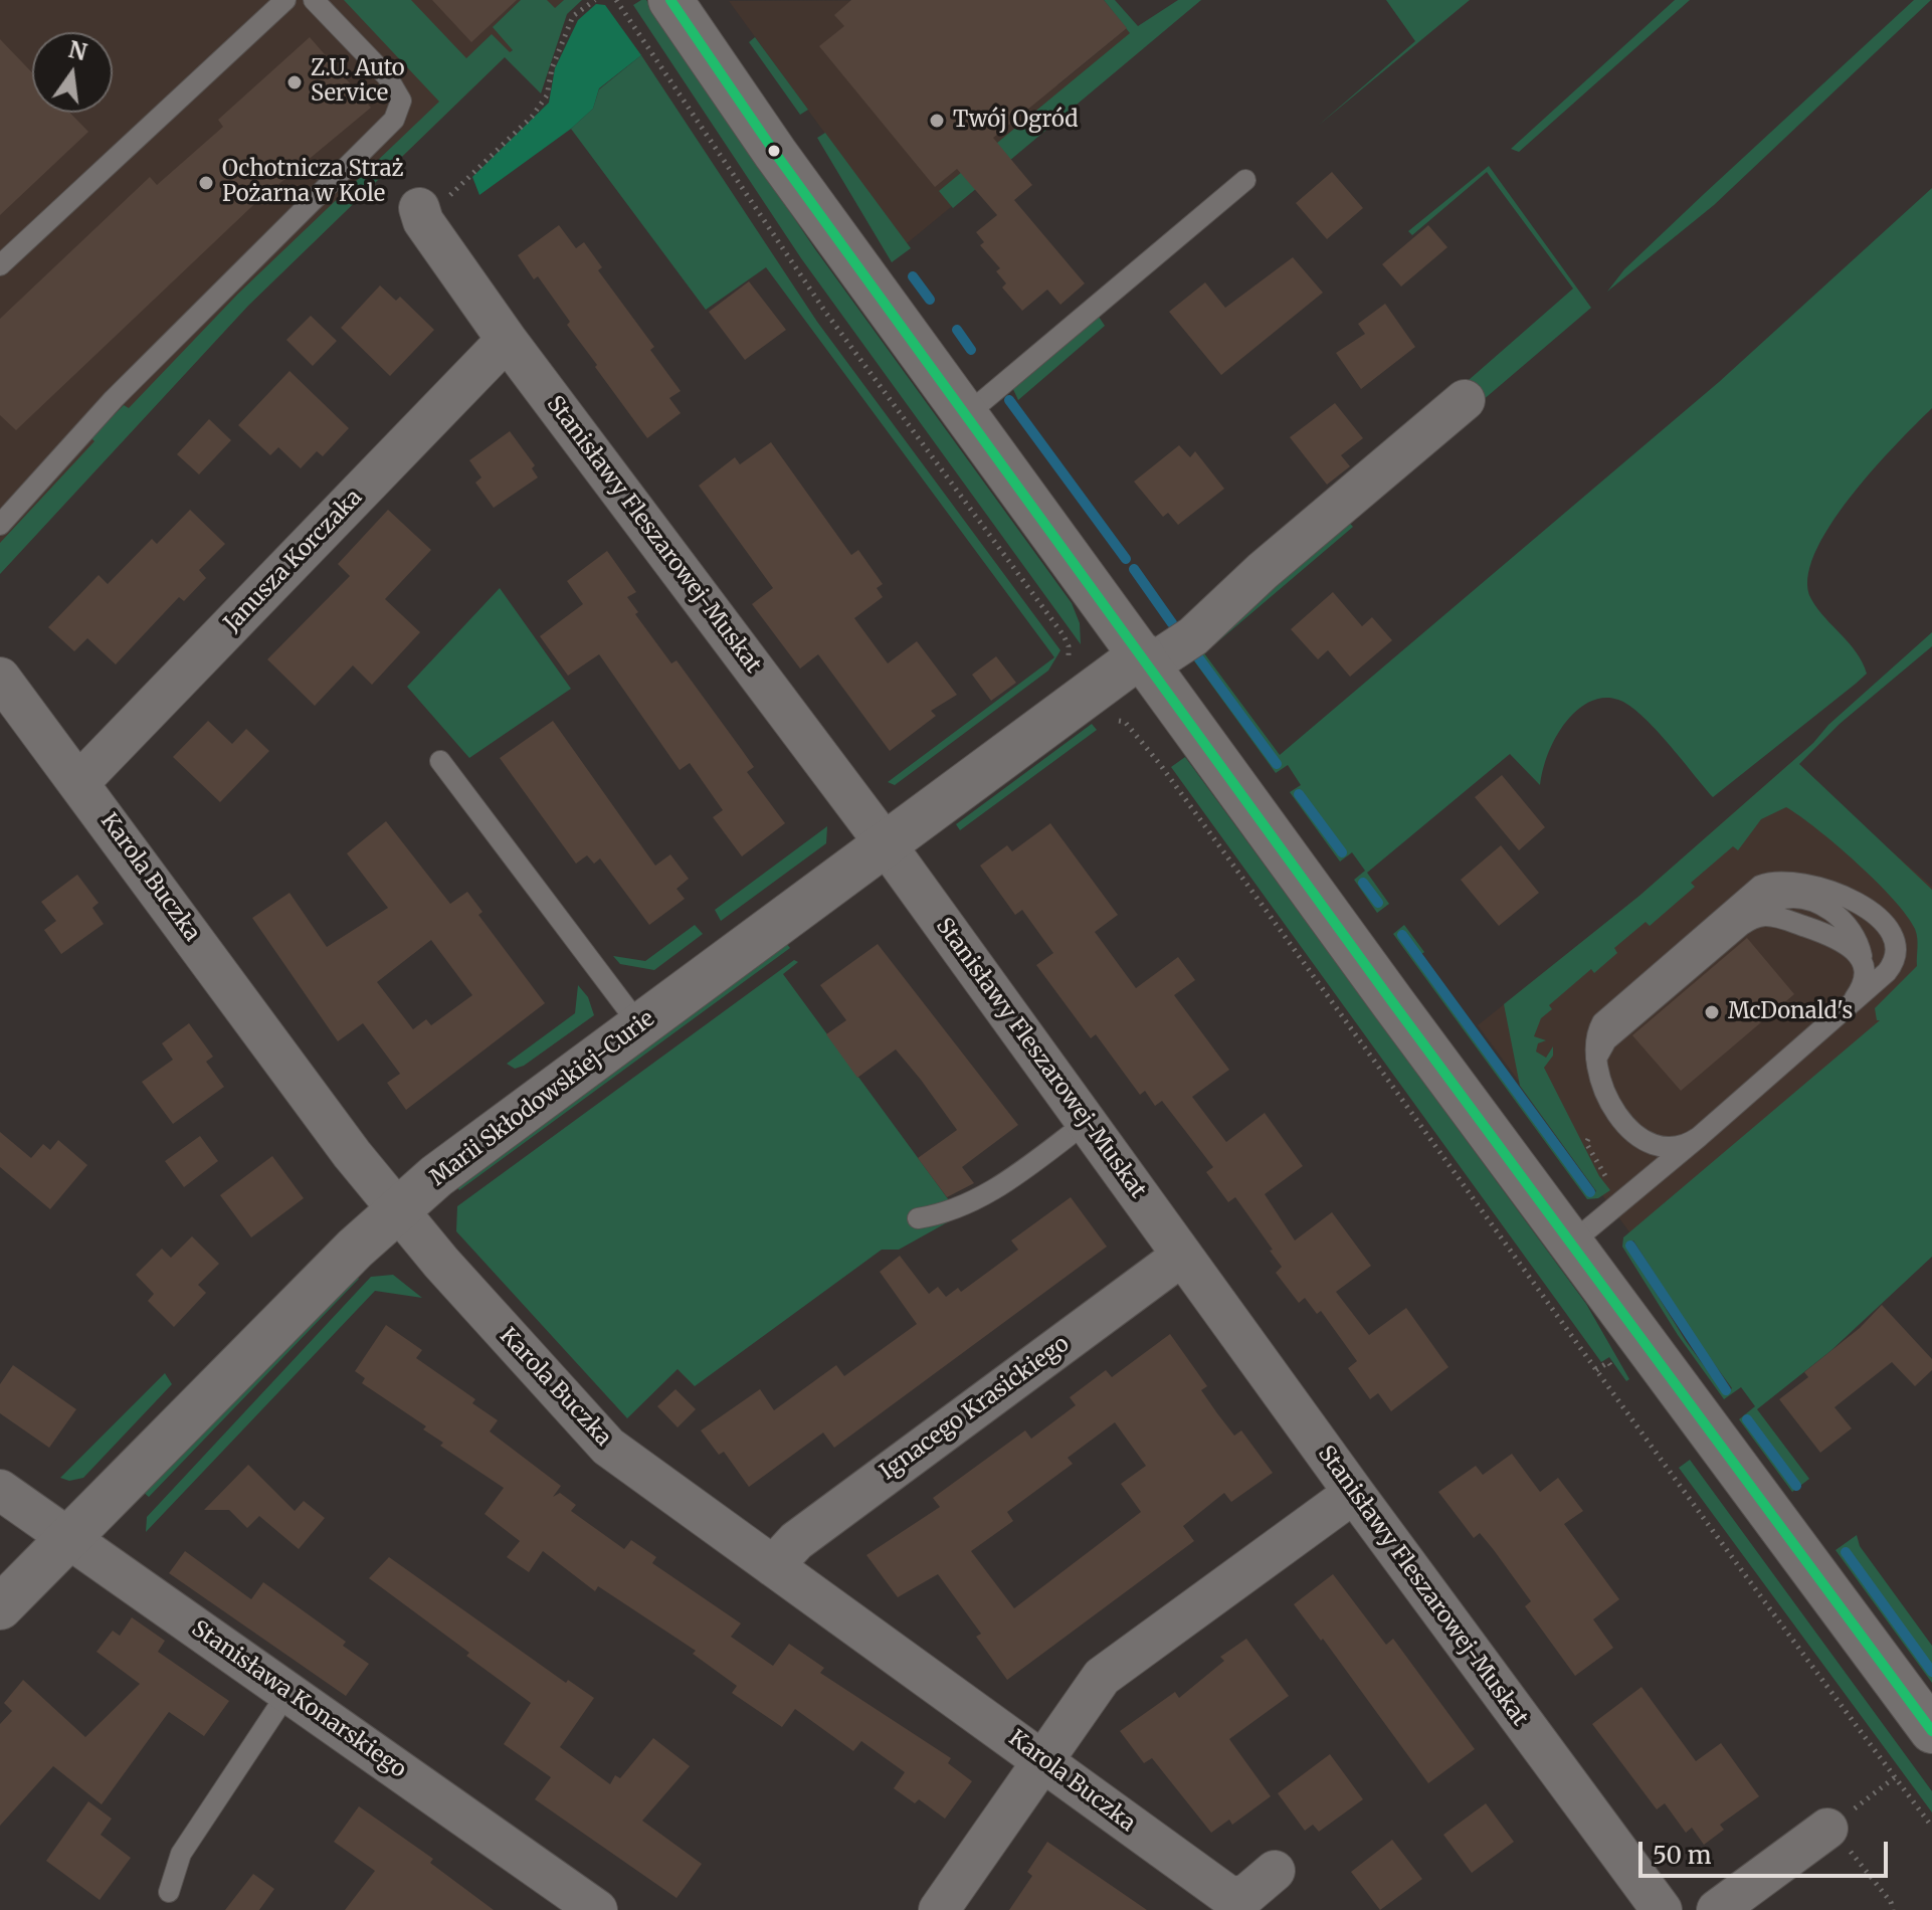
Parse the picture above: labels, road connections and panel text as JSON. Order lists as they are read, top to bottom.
{
  "streets": {
    "street": [
      "Stanisławy Fleszarowej-Muskat",
      "Janusza Korczaka",
      "Karola Buczka",
      "Marii Skłodowskiej-Curie",
      "Ignacego Krasickiego",
      "Stanisława Konarskiego"
    ]
  },
  "crossings": [
    ["Stanisławy Fleszarowej-Muskat", "Janusza Korczaka"],
    ["Stanisławy Fleszarowej-Muskat", "Marii Skłodowskiej-Curie"],
    ["Stanisławy Fleszarowej-Muskat", "Ignacego Krasickiego"],
    ["Janusza Korczaka", "Karola Buczka"],
    ["Karola Buczka", "Marii Skłodowskiej-Curie"],
    ["Karola Buczka", "Ignacego Krasickiego"],
    ["Marii Skłodowskiej-Curie", "Stanisława Konarskiego"]
  ],
  "places": [
    "Z.U. Auto Service",
    "Twój Ogród",
    "Ochotnicza Straż Pożarna w Kole",
    "McDonald's"
  ],
  "scale_bar": "50 m",
  "north": "top"
}
